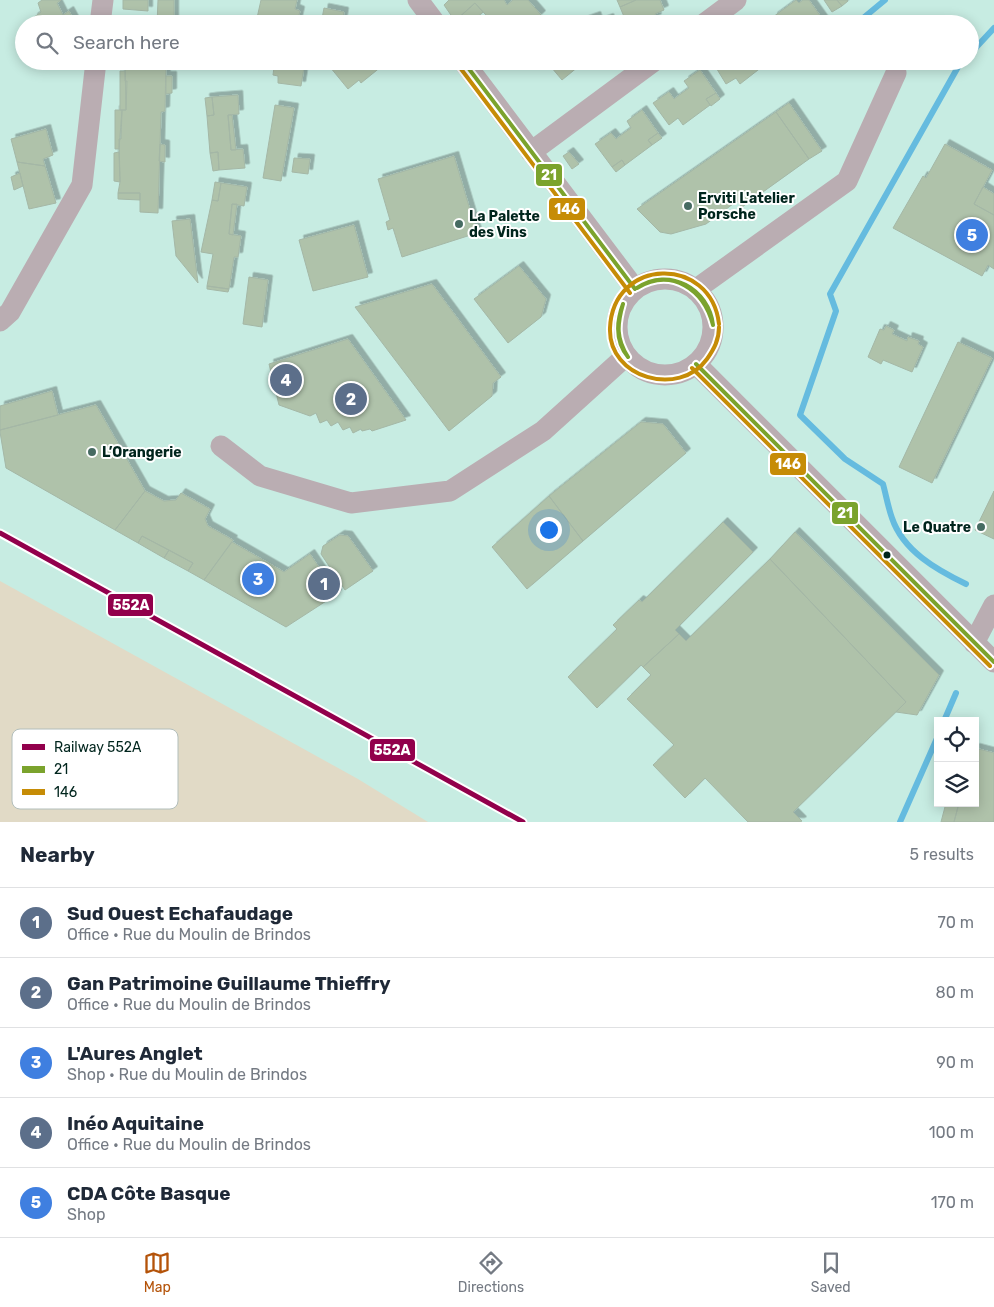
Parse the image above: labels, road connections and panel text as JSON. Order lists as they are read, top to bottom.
{
  "places": [
    "Erviti L'atelier Porsche",
    "La Palette des Vins",
    "L’Orangerie",
    "Le Quatre"
  ],
  "lines": ["transit line 21", "transit line 146", "rail line 552A"],
  "legend": ["Railway 552A", "21", "146"],
  "page": {
    "search": "Search here",
    "pins": [
      "5",
      "4",
      "2",
      "3",
      "1"
    ],
    "heading": ["Nearby", "5 results"],
    "list": [
      {
        "mark": "1",
        "name": "Sud Ouest Echafaudage",
        "note": "Office · Rue du Moulin de Brindos",
        "value": "70 m"
      },
      {
        "mark": "2",
        "name": "Gan Patrimoine Guillaume Thieffry",
        "note": "Office · Rue du Moulin de Brindos",
        "value": "80 m"
      },
      {
        "mark": "3",
        "name": "L'Aures Anglet",
        "note": "Shop · Rue du Moulin de Brindos",
        "value": "90 m"
      },
      {
        "mark": "4",
        "name": "Inéo Aquitaine",
        "note": "Office · Rue du Moulin de Brindos",
        "value": "100 m"
      },
      {
        "mark": "5",
        "name": "CDA Côte Basque",
        "note": "Shop",
        "value": "170 m"
      }
    ],
    "nav": ["Map", "Directions", "Saved"]
  }
}
